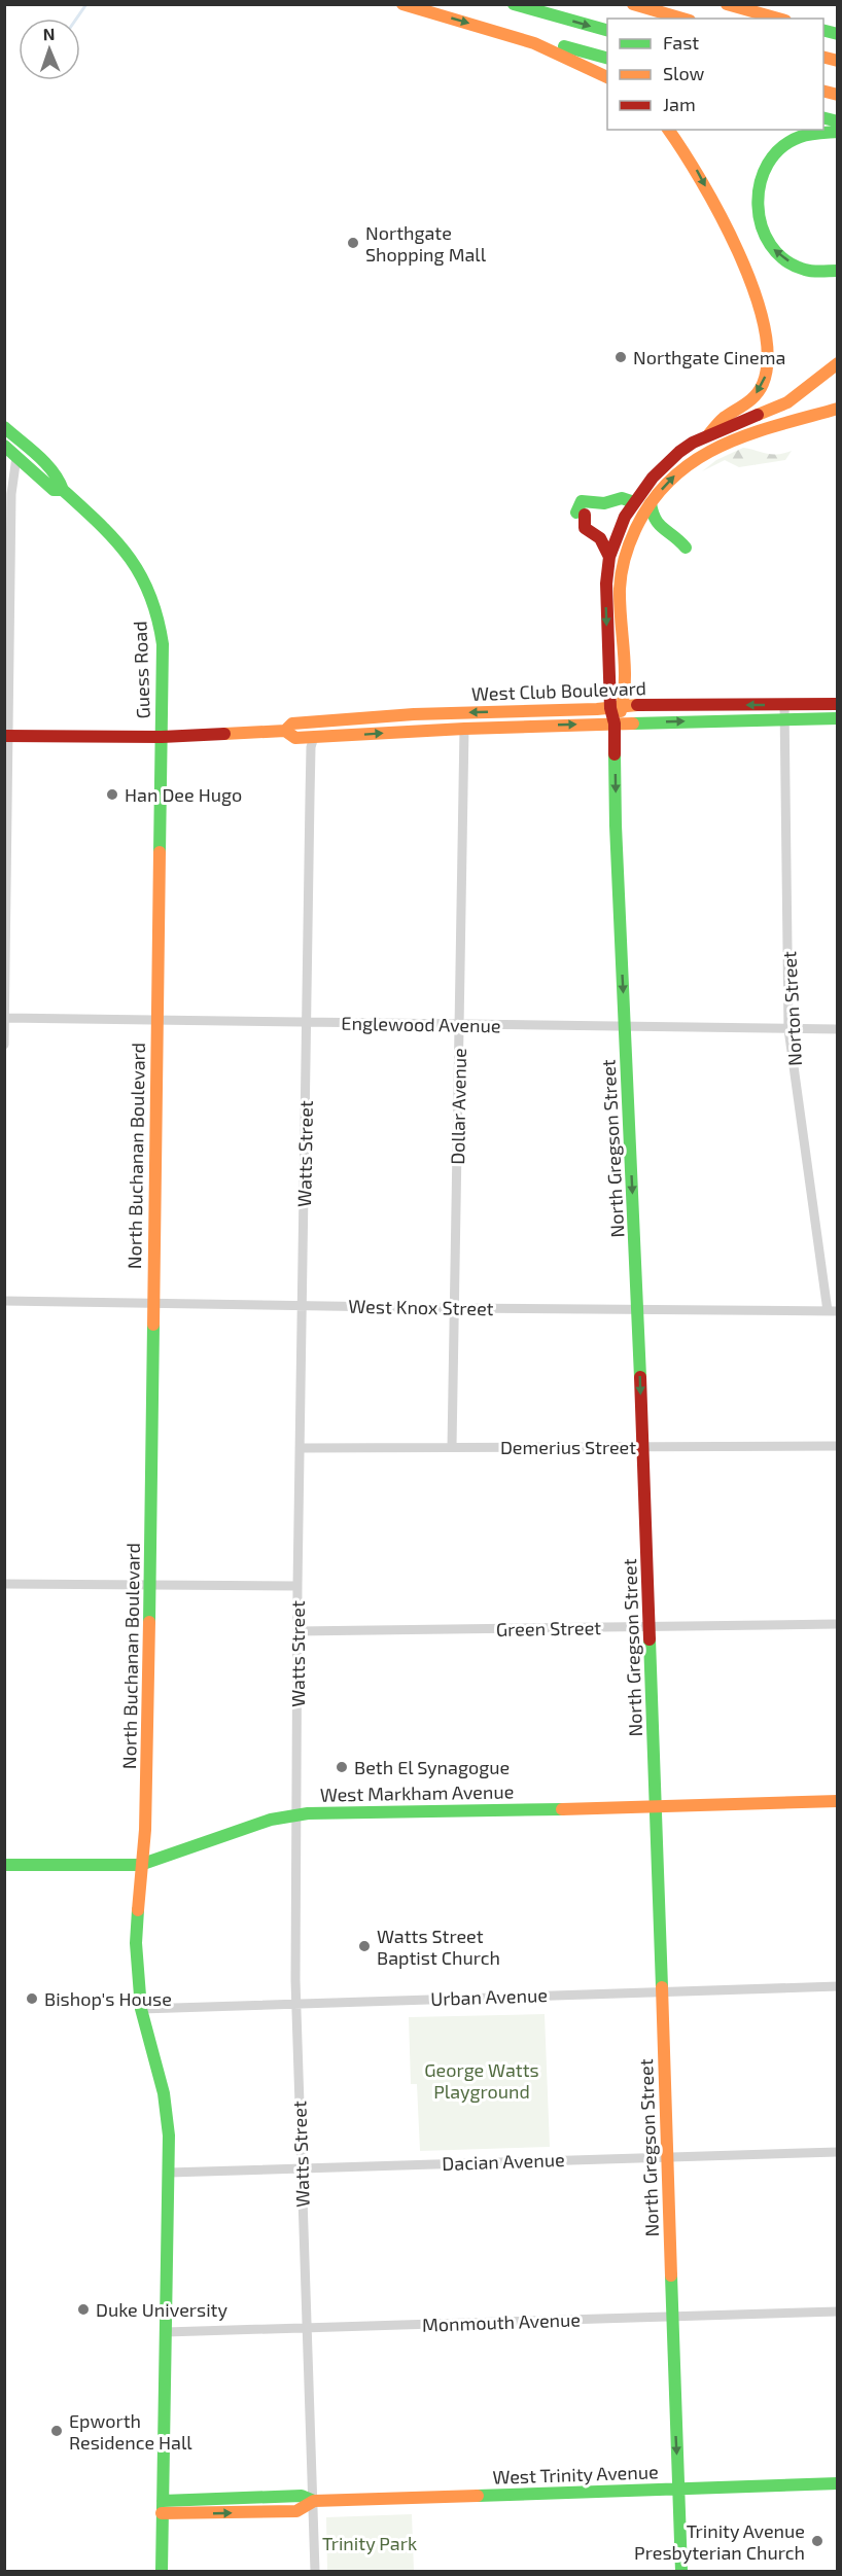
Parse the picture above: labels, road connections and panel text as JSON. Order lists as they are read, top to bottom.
{
  "streets": {
    "main road": [
      "Guess Road",
      "West Club Boulevard",
      "North Gregson Street",
      "North Buchanan Boulevard",
      "West Markham Avenue",
      "West Trinity Avenue"
    ],
    "street": [
      "Norton Street",
      "Englewood Avenue",
      "Dollar Avenue",
      "Watts Street",
      "West Knox Street",
      "Demerius Street",
      "Green Street",
      "Urban Avenue",
      "Dacian Avenue",
      "Monmouth Avenue"
    ]
  },
  "crossings": [
    ["Guess Road", "West Club Boulevard"],
    ["Guess Road", "North Buchanan Boulevard"],
    ["West Club Boulevard", "Norton Street"],
    ["West Club Boulevard", "Dollar Avenue"],
    ["West Club Boulevard", "North Gregson Street"],
    ["West Club Boulevard", "Watts Street"],
    ["West Club Boulevard", "North Buchanan Boulevard"],
    ["Norton Street", "Englewood Avenue"],
    ["Norton Street", "West Knox Street"],
    ["Englewood Avenue", "Dollar Avenue"],
    ["Englewood Avenue", "North Gregson Street"],
    ["Englewood Avenue", "Watts Street"],
    ["Englewood Avenue", "North Buchanan Boulevard"],
    ["Dollar Avenue", "West Knox Street"],
    ["Dollar Avenue", "Demerius Street"],
    ["North Gregson Street", "West Knox Street"],
    ["North Gregson Street", "Demerius Street"],
    ["North Gregson Street", "Green Street"],
    ["North Gregson Street", "West Markham Avenue"],
    ["North Gregson Street", "Urban Avenue"],
    ["North Gregson Street", "Dacian Avenue"],
    ["North Gregson Street", "Monmouth Avenue"],
    ["North Gregson Street", "West Trinity Avenue"],
    ["Watts Street", "West Knox Street"],
    ["Watts Street", "Demerius Street"],
    ["Watts Street", "Green Street"],
    ["Watts Street", "West Markham Avenue"],
    ["Watts Street", "Urban Avenue"],
    ["Watts Street", "Dacian Avenue"],
    ["Watts Street", "Monmouth Avenue"],
    ["Watts Street", "West Trinity Avenue"],
    ["North Buchanan Boulevard", "West Knox Street"],
    ["North Buchanan Boulevard", "West Markham Avenue"],
    ["North Buchanan Boulevard", "Urban Avenue"],
    ["North Buchanan Boulevard", "Dacian Avenue"],
    ["North Buchanan Boulevard", "Monmouth Avenue"],
    ["North Buchanan Boulevard", "West Trinity Avenue"]
  ],
  "parks": ["George Watts Playground", "Trinity Park"],
  "places": [
    "Northgate Shopping Mall",
    "Northgate Cinema",
    "Han Dee Hugo",
    "Beth El Synagogue",
    "Watts Street Baptist Church",
    "Bishop's House",
    "Duke University",
    "Epworth Residence Hall",
    "Trinity Avenue Presbyterian Church"
  ],
  "legend": ["Fast", "Slow", "Jam"],
  "north": "top"
}
